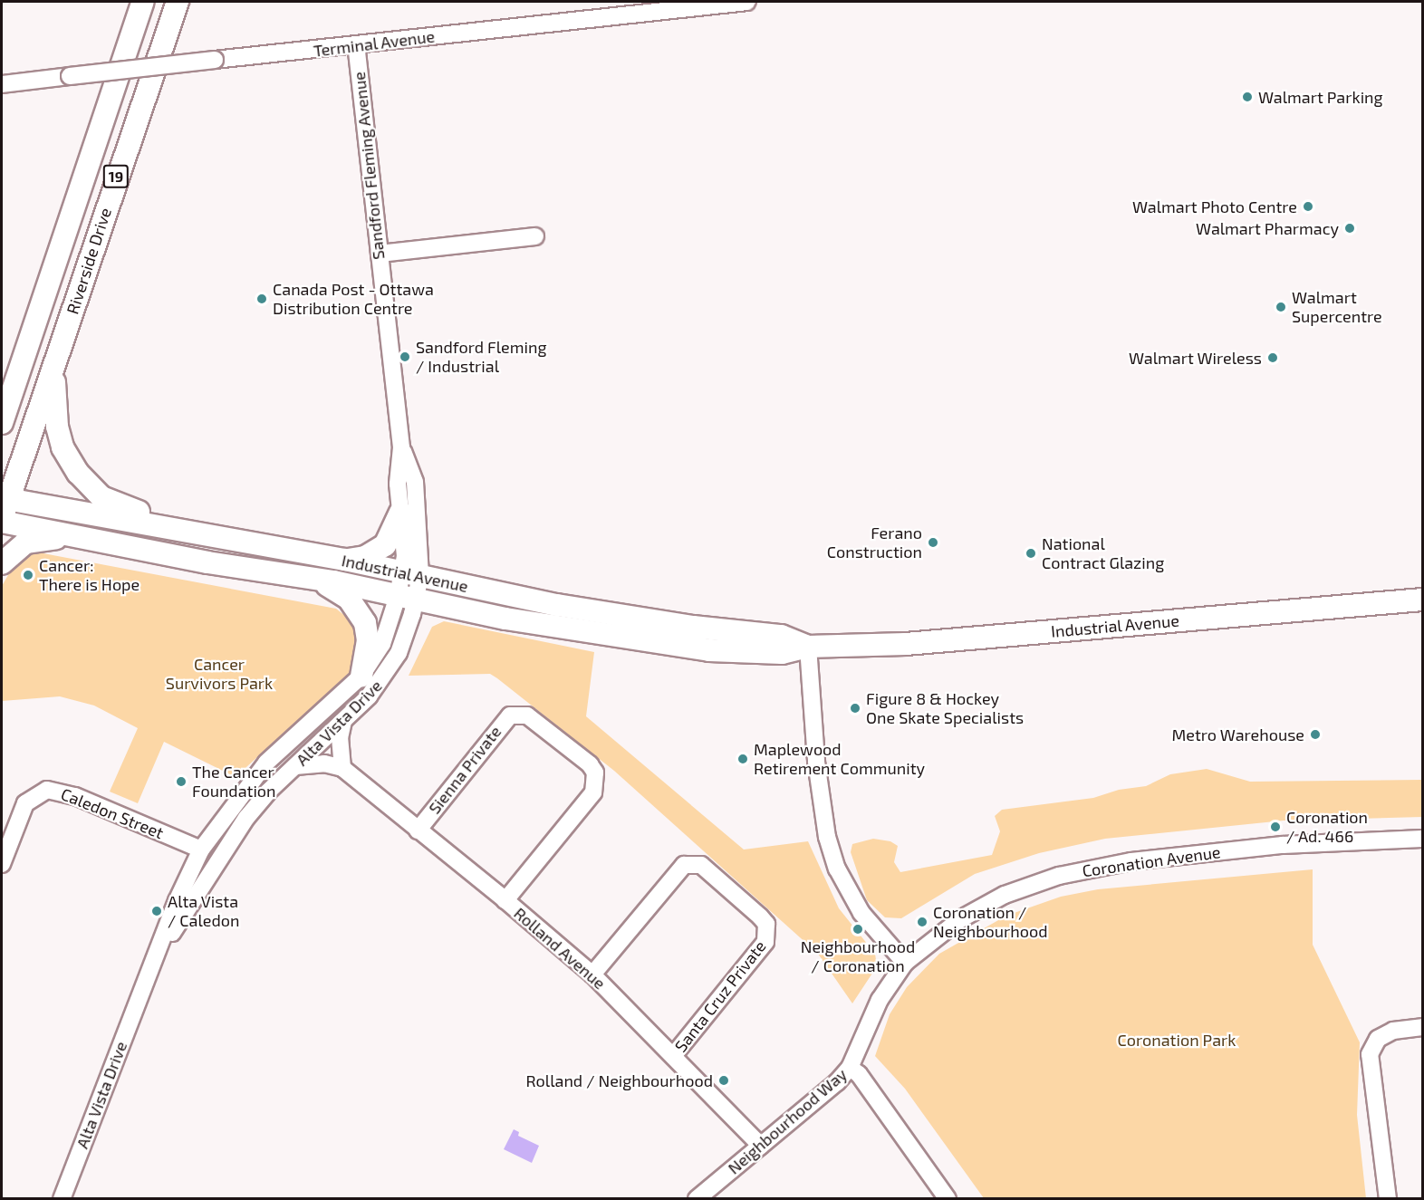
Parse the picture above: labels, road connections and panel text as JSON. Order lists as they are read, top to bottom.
{
  "streets": {
    "main road": ["19", "Riverside Drive", "Industrial Avenue"],
    "street": [
      "Terminal Avenue",
      "Sandford Fleming Avenue",
      "Alta Vista Drive",
      "Sienna Private",
      "Caledon Street",
      "Coronation Avenue",
      "Rolland Avenue",
      "Santa Cruz Private",
      "Neighbourhood Way"
    ]
  },
  "crossings": [
    ["Terminal Avenue", "Sandford Fleming Avenue"],
    ["Sandford Fleming Avenue", "Industrial Avenue"],
    ["Sandford Fleming Avenue", "Alta Vista Drive"],
    ["Riverside Drive", "Industrial Avenue"],
    ["Industrial Avenue", "Alta Vista Drive"],
    ["Alta Vista Drive", "Caledon Street"],
    ["Sienna Private", "Rolland Avenue"],
    ["Coronation Avenue", "Neighbourhood Way"],
    ["Rolland Avenue", "Santa Cruz Private"],
    ["Rolland Avenue", "Neighbourhood Way"]
  ],
  "parks": ["Cancer Survivors Park", "Coronation Park"],
  "places": [
    "Walmart Parking",
    "Walmart Photo Centre",
    "Walmart Pharmacy",
    "Canada Post - Ottawa Distribution Centre",
    "Walmart Supercentre",
    "Sandford Fleming / Industrial",
    "Walmart Wireless",
    "Ferano Construction",
    "National Contract Glazing",
    "Cancer: There is Hope",
    "Figure 8 & Hockey One Skate Specialists",
    "Metro Warehouse",
    "Maplewood Retirement Community",
    "The Cancer Foundation",
    "Coronation / Ad. 466",
    "Alta Vista / Caledon",
    "Coronation / Neighbourhood",
    "Neighbourhood / Coronation",
    "Rolland / Neighbourhood"
  ]
}
